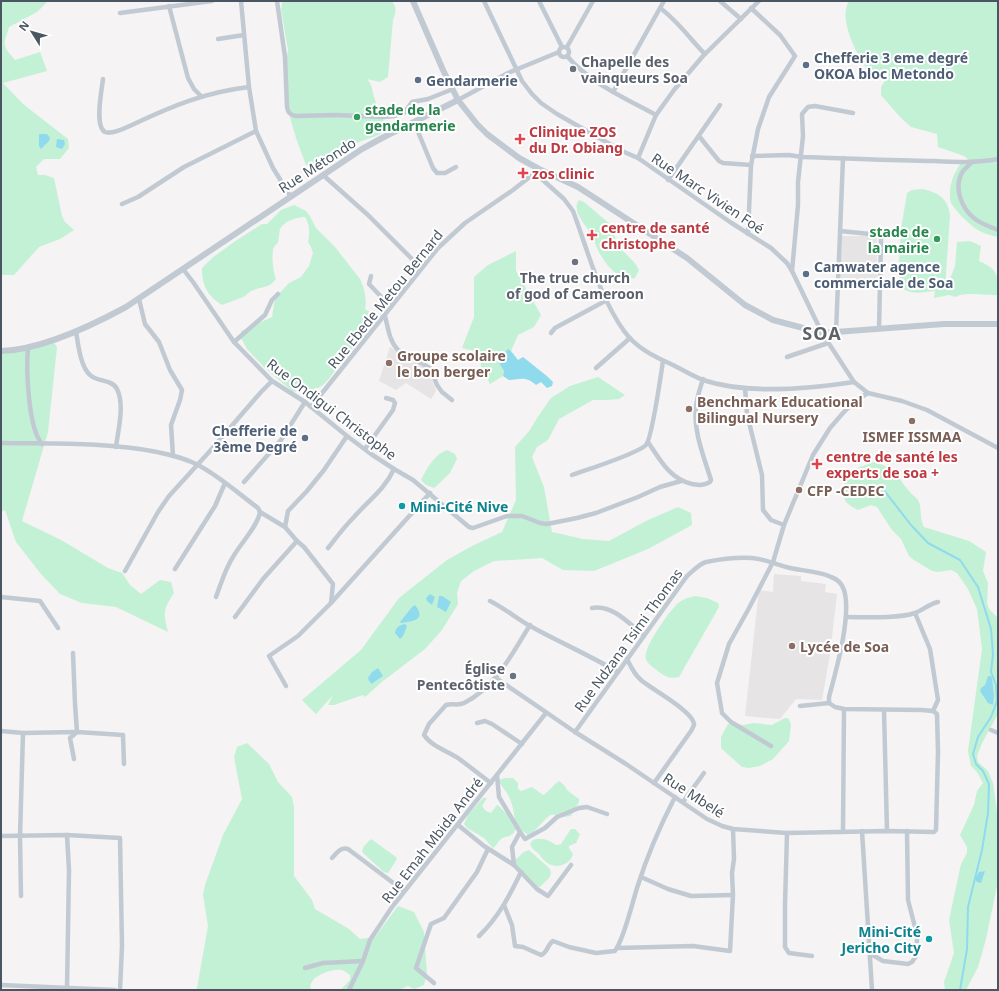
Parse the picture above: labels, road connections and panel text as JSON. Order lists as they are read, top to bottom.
{
  "streets": {
    "street": [
      "Rue Métondo",
      "Rue Marc Vivien Foé",
      "Rue Ebede Metou Bernard",
      "Rue Ondigui Christophe",
      "Rue Ndzana Tsimi Thomas",
      "Rue Mbelé",
      "Rue Emah Mbida André"
    ]
  },
  "crossings": [
    ["Rue Métondo", "Rue Ondigui Christophe"],
    ["Rue Ebede Metou Bernard", "Rue Ondigui Christophe"],
    ["Rue Ndzana Tsimi Thomas", "Rue Mbelé"],
    ["Rue Mbelé", "Rue Emah Mbida André"]
  ],
  "districts": ["SOA"],
  "places": {
    "other": [
      "Chefferie 3 eme degré OKOA bloc Metondo",
      "Chapelle des vainqueurs Soa",
      "Gendarmerie",
      "stade de la gendarmerie",
      "stade de la mairie",
      "The true church of god of Cameroon",
      "Camwater agence commerciale de Soa",
      "Groupe scolaire le bon berger",
      "Benchmark Educational Bilingual Nursery",
      "ISMEF ISSMAA",
      "Chefferie de 3ème Degré",
      "CFP -CEDEC",
      "Mini-Cité Nive",
      "Lycée de Soa",
      "Église Pentecôtiste",
      "Mini-Cité Jericho City"
    ],
    "health": [
      "Clinique ZOS du Dr. Obiang",
      "zos clinic",
      "centre de santé christophe",
      "centre de santé les experts de soa +"
    ]
  },
  "north": "top left"
}
